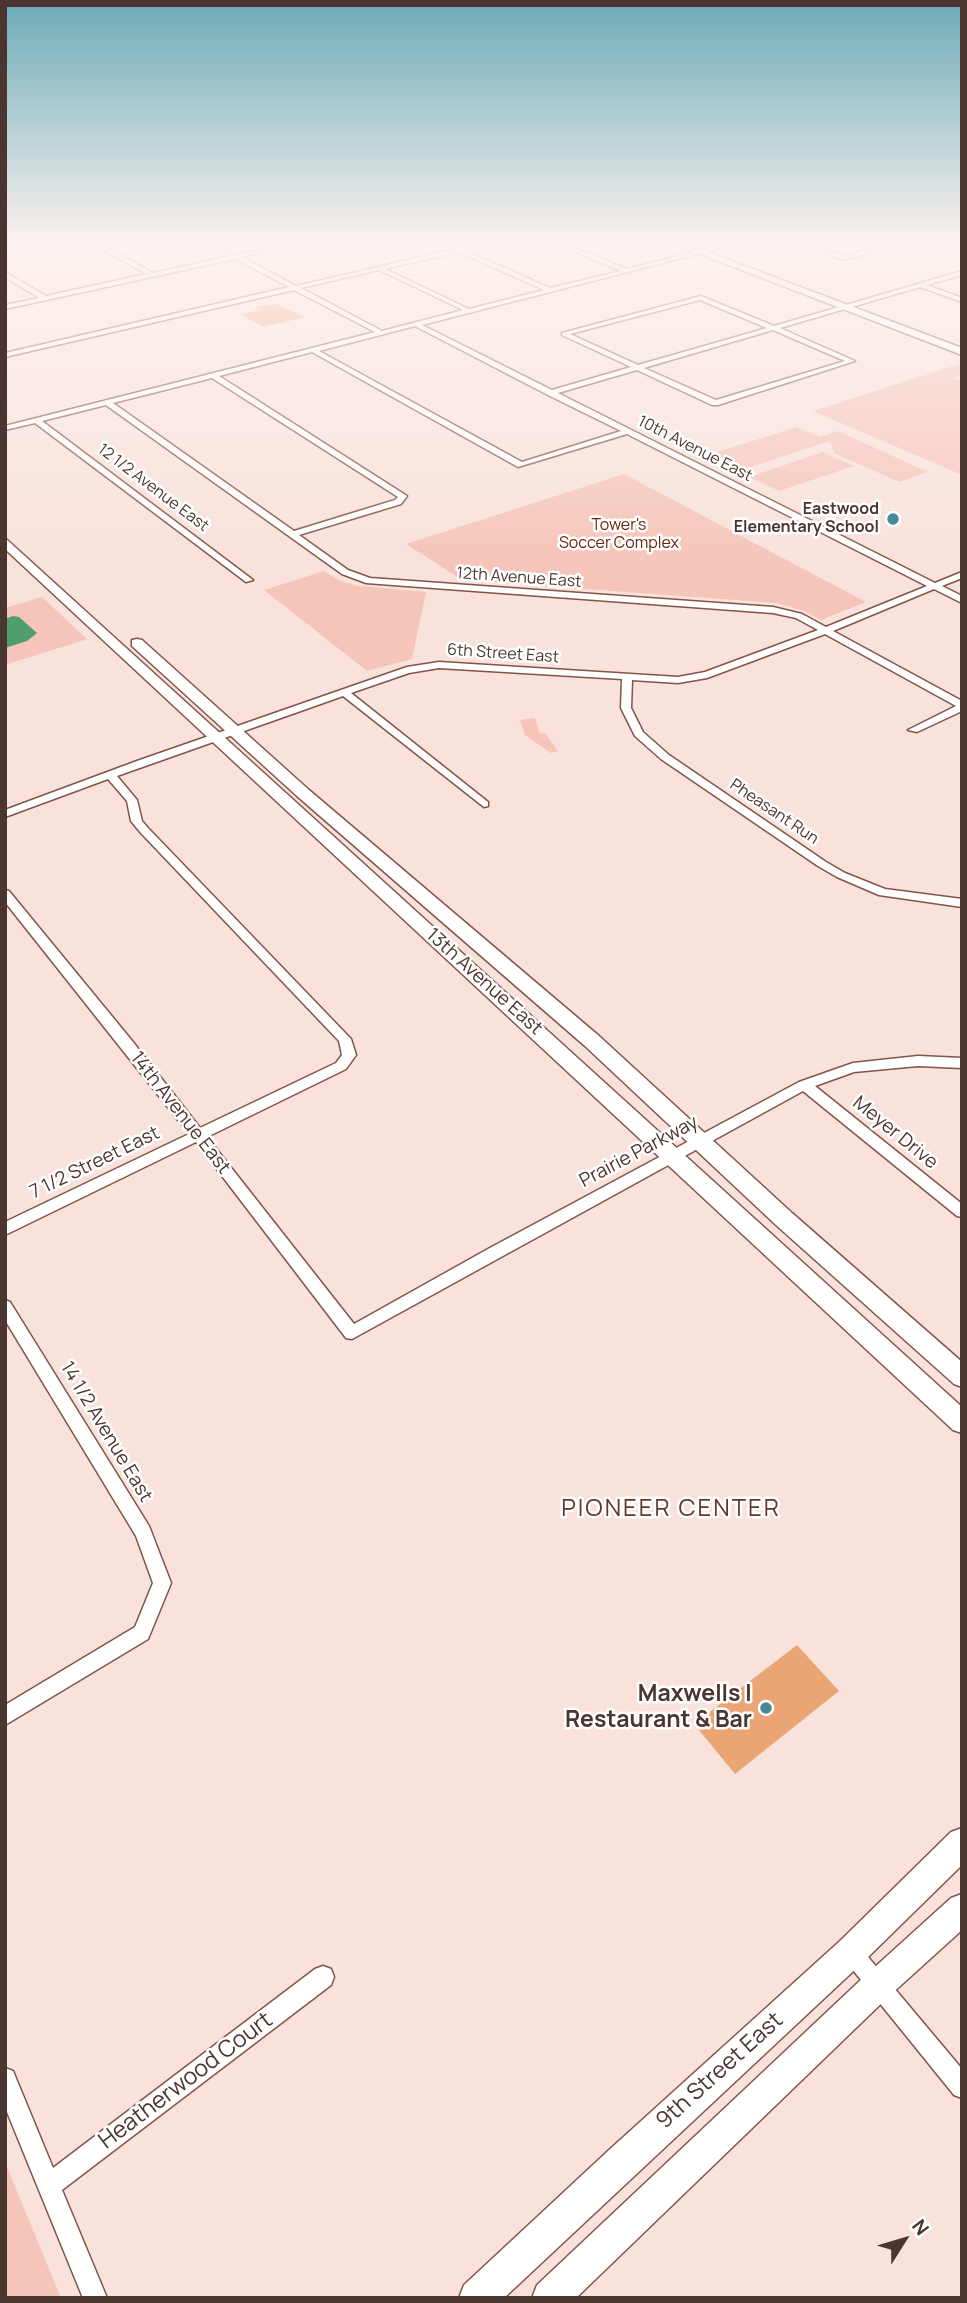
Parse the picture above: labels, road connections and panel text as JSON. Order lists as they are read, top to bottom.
{
  "streets": {
    "main road": ["13th Avenue East", "9th Street East"],
    "street": [
      "10th Avenue East",
      "12 1/2 Avenue East",
      "12th Avenue East",
      "6th Street East",
      "Pheasant Run",
      "14th Avenue East",
      "Meyer Drive",
      "Prairie Parkway",
      "7 1/2 Street East",
      "14 1/2 Avenue East",
      "Heatherwood Court"
    ]
  },
  "crossings": [
    ["10th Avenue East", "6th Street East"],
    ["12th Avenue East", "6th Street East"],
    ["6th Street East", "Pheasant Run"],
    ["6th Street East", "13th Avenue East"],
    ["6th Street East", "7 1/2 Street East"],
    ["13th Avenue East", "Prairie Parkway"],
    ["14th Avenue East", "Prairie Parkway"],
    ["14th Avenue East", "7 1/2 Street East"],
    ["Meyer Drive", "Prairie Parkway"]
  ],
  "districts": ["PIONEER CENTER"],
  "parks": ["Tower's Soccer Complex"],
  "places": ["Eastwood Elementary School", "Maxwells | Restaurant & Bar"],
  "north": "top right"
}
